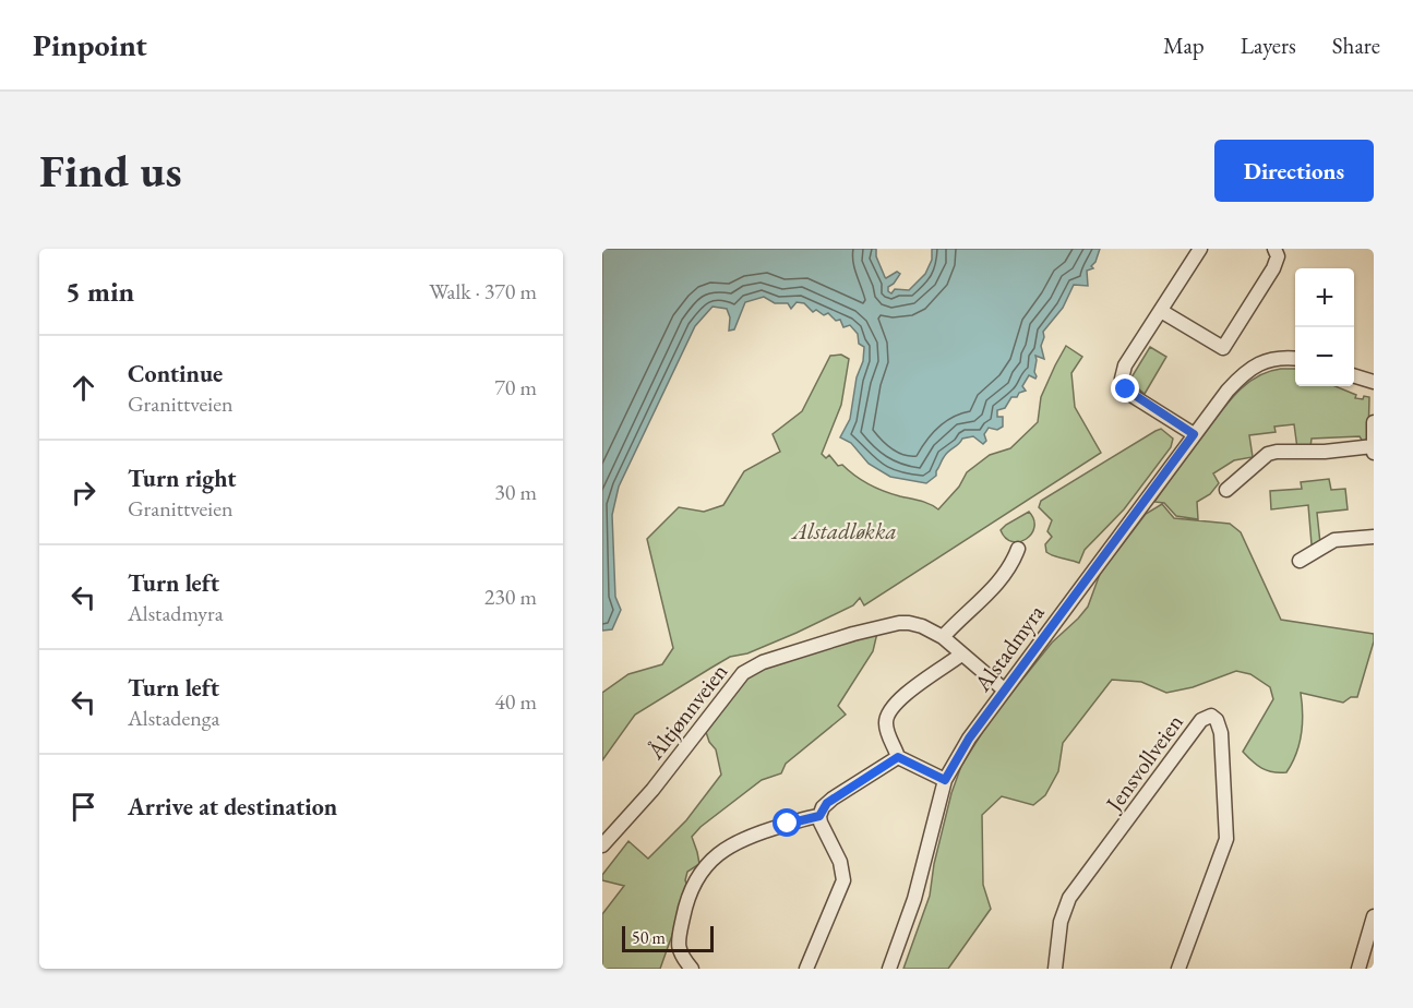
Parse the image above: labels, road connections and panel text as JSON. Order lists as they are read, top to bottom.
{
  "streets": {
    "street": ["Alstadmyra", "Åltjønnveien", "Jensvollveien"]
  },
  "crossings": [
    ["Alstadmyra", "Åltjønnveien"]
  ],
  "parks": ["Alstadløkka"],
  "scale_bar": "50 m",
  "page": {
    "header": "Pinpoint",
    "nav": ["Map", "Layers", "Share"],
    "buttons": "Directions",
    "title": "Find us",
    "heading": ["5 min", "Walk · 370 m"],
    "map_buttons": ["+", "−"],
    "list": [
      ["Continue", "Granittveien", "70 m"],
      ["Turn right", "Granittveien", "30 m"],
      ["Turn left", "Alstadmyra", "230 m"],
      ["Turn left", "Alstadenga", "40 m"],
      "Arrive at destination"
    ],
    "scale": "50 m"
  }
}
